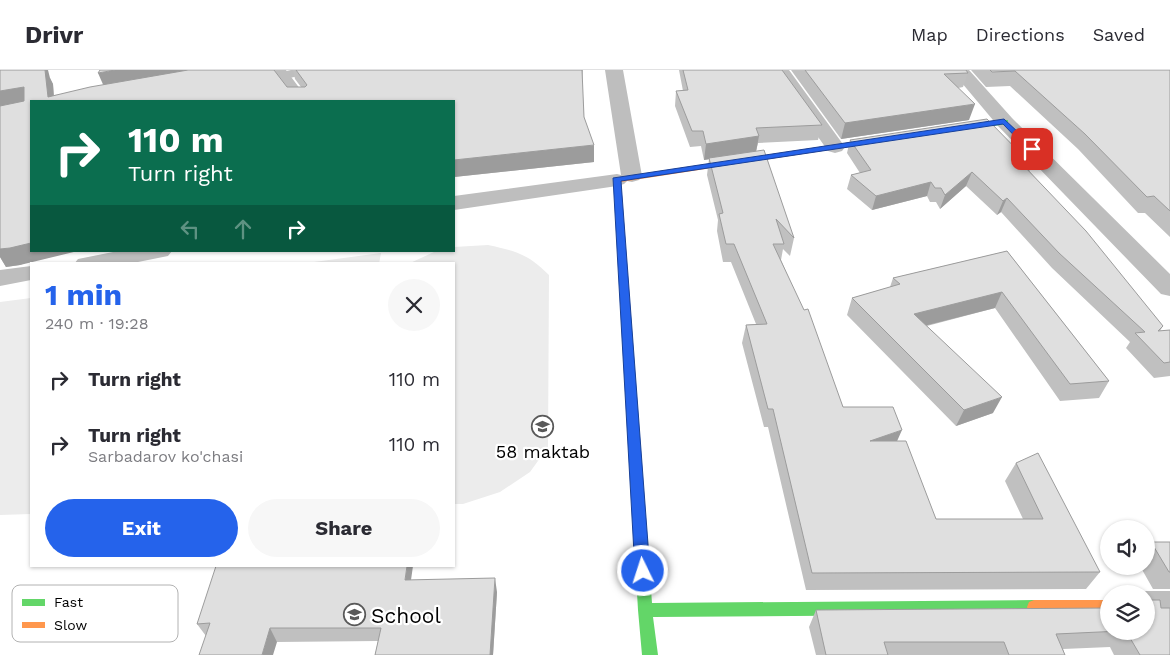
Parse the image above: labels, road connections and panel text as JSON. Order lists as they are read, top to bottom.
{
  "places": {
    "school or university": ["58 maktab", "School"]
  },
  "legend": ["Fast", "Slow"],
  "page": {
    "header": "Drivr",
    "nav": ["Map", "Directions", "Saved"],
    "turn": ["110 m", "Turn right"],
    "heading": ["1 min", "240 m · 19:28"],
    "list": [
      {
        "name": "Turn right",
        "value": "110 m"
      },
      {
        "name": "Turn right",
        "note": "Sarbadarov ko'chasi",
        "value": "110 m"
      }
    ],
    "buttons": ["Exit", "Share"]
  }
}
